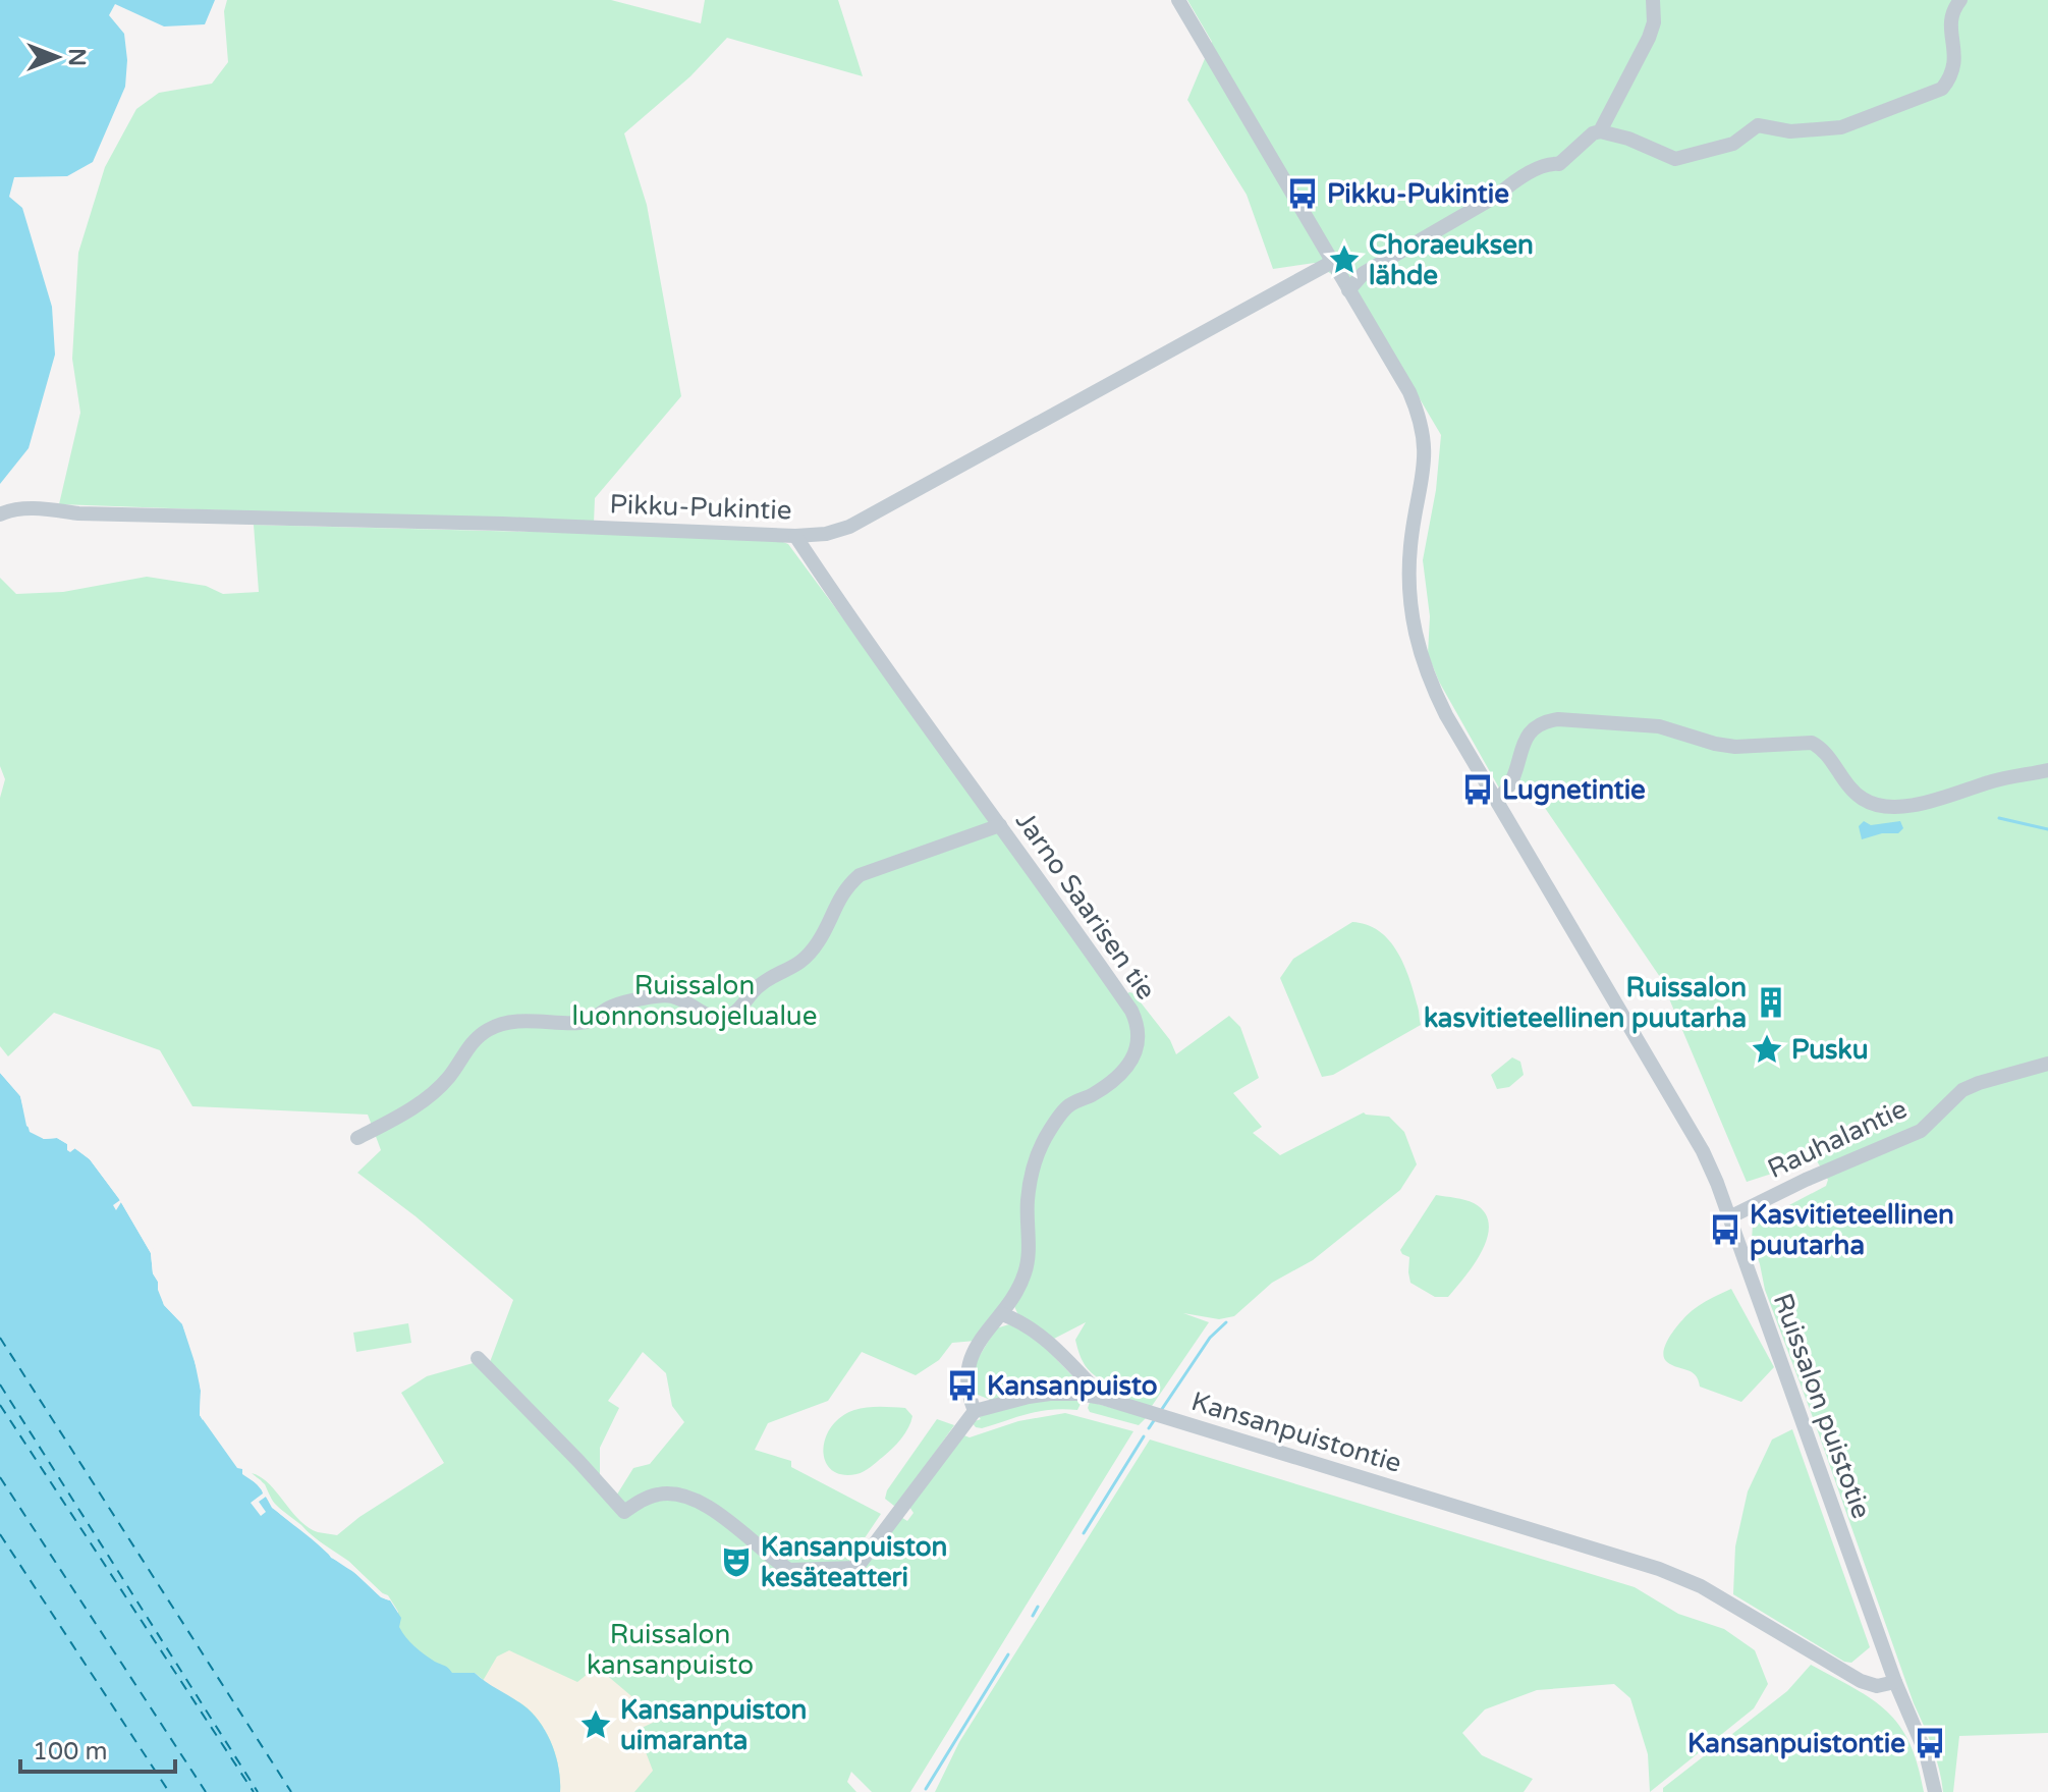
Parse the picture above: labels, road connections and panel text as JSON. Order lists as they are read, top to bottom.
{
  "streets": {
    "street": [
      "Pikku-Pukintie",
      "Jarno Saarisen tie",
      "Rauhalantie",
      "Ruissalon puistotie",
      "Kansanpuistontie"
    ]
  },
  "crossings": [
    ["Pikku-Pukintie", "Jarno Saarisen tie"],
    ["Pikku-Pukintie", "Ruissalon puistotie"],
    ["Jarno Saarisen tie", "Kansanpuistontie"],
    ["Rauhalantie", "Ruissalon puistotie"],
    ["Ruissalon puistotie", "Kansanpuistontie"]
  ],
  "parks": ["Ruissalon luonnonsuojelualue", "Ruissalon kansanpuisto"],
  "places": {
    "bus stop": [
      "Pikku-Pukintie",
      "Lugnetintie",
      "Kasvitieteellinen puutarha",
      "Kansanpuisto",
      "Kansanpuistontie"
    ],
    "place": ["Choraeuksen lähde", "Pusku", "Kansanpuiston uimaranta"],
    "building": ["Ruissalon kasvitieteellinen puutarha"],
    "theatre": ["Kansanpuiston kesäteatteri"]
  },
  "scale_bar": "100 m",
  "north": "right"
}
